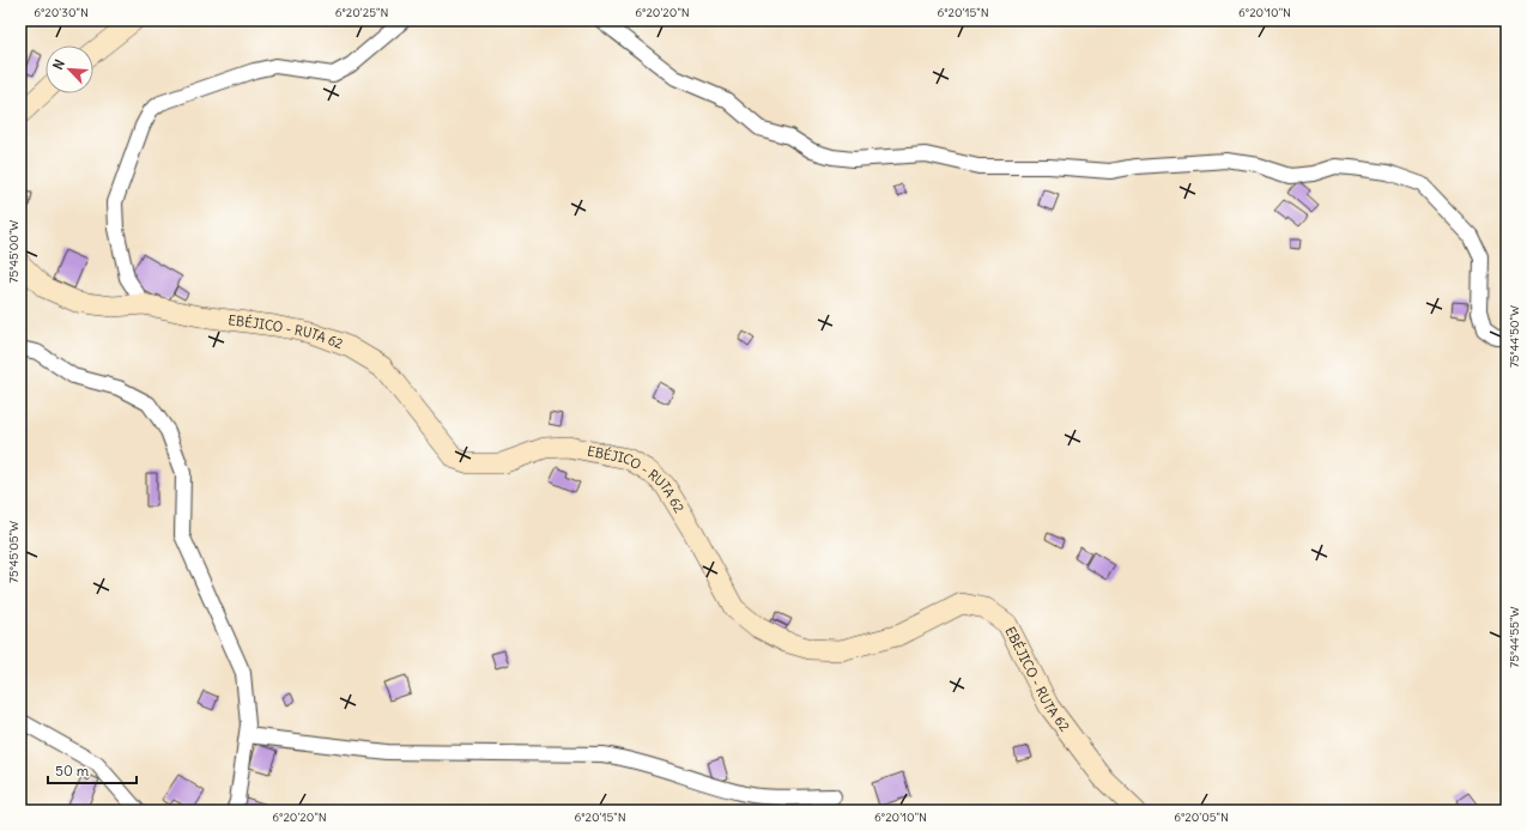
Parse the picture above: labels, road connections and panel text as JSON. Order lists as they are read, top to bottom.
{
  "streets": {
    "street": ["EBÉJICO - RUTA 62"]
  },
  "scale_bar": "50 m",
  "north": "top left",
  "coordinates": [
    "6°20'30\"N",
    "6°20'25\"N",
    "6°20'20\"N",
    "6°20'15\"N",
    "6°20'10\"N",
    "75°45'00\"W",
    "75°44'50\"W",
    "75°45'05\"W",
    "75°44'55\"W",
    "6°20'05\"N"
  ]
}
